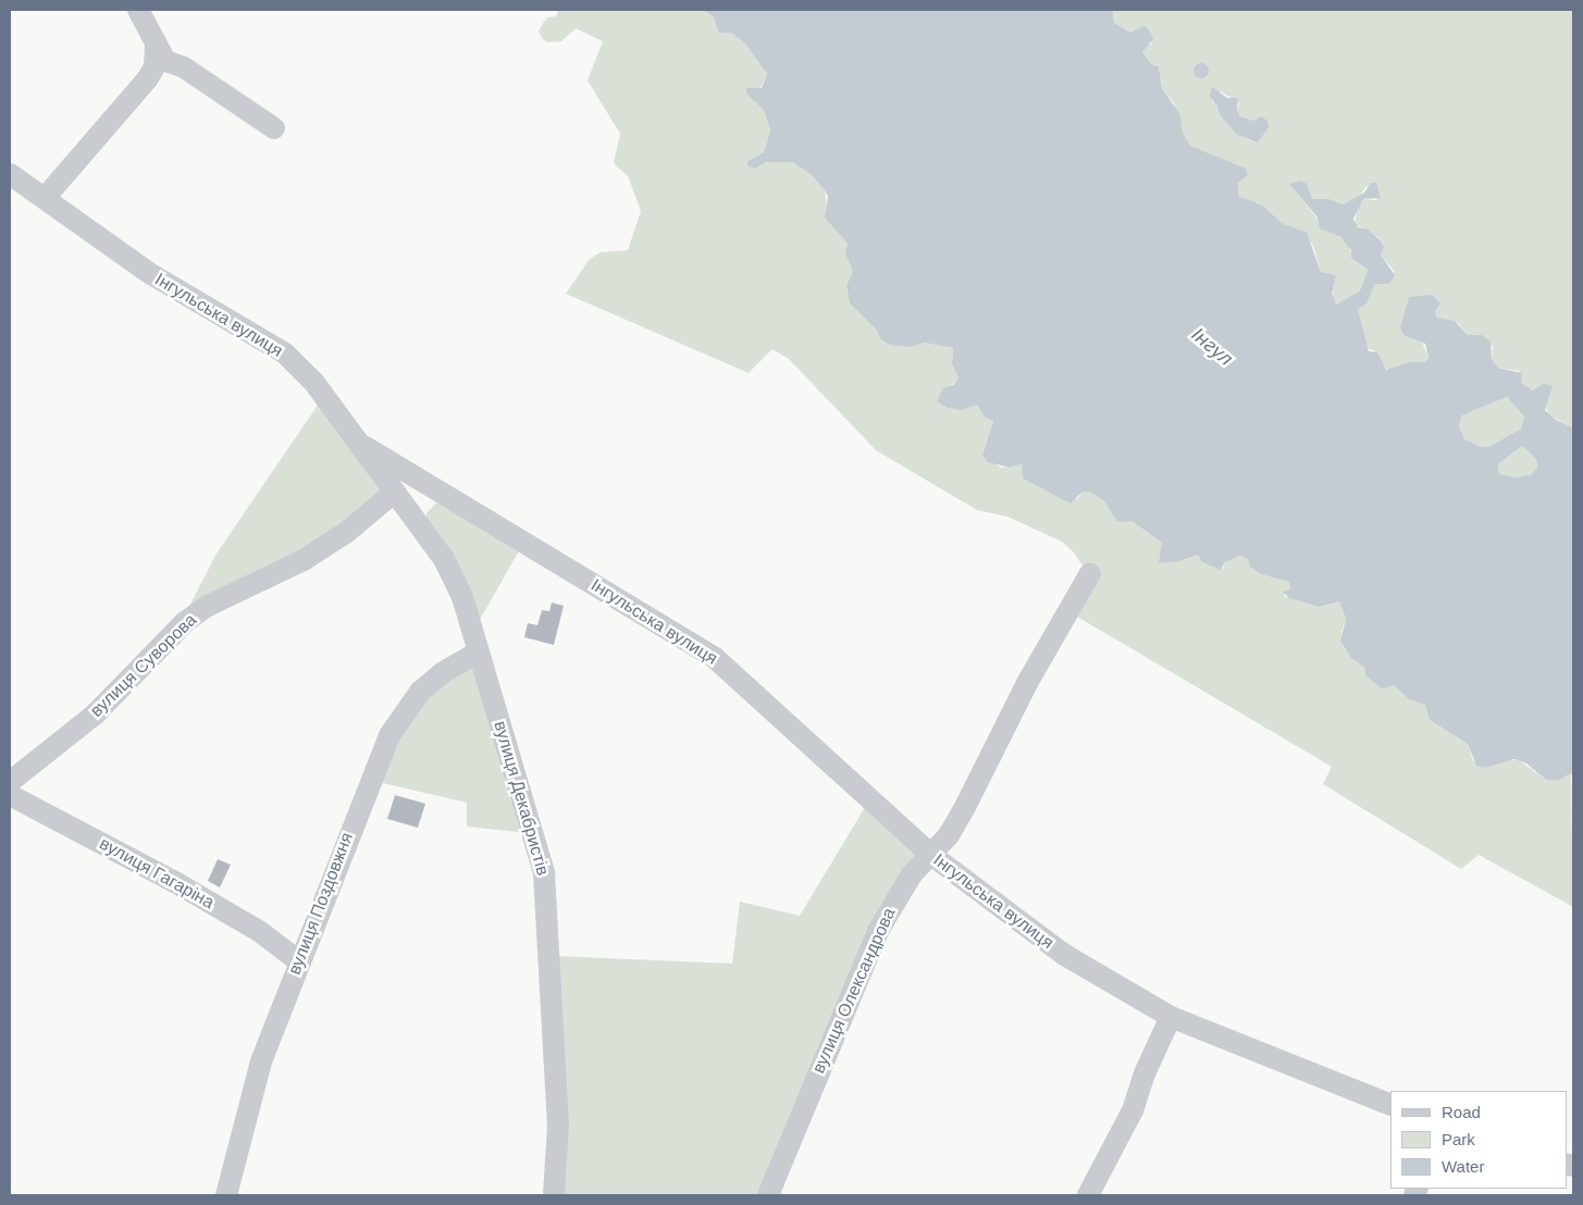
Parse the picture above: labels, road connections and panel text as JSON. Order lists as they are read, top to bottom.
{
  "streets": {
    "street": [
      "Інгульська вулиця",
      "вулиця Суворова",
      "вулиця Декабристів",
      "вулиця Гагаріна",
      "вулиця Поздовжня",
      "вулиця Олександрова"
    ]
  },
  "crossings": [
    ["Інгульська вулиця", "вулиця Декабристів"],
    ["Інгульська вулиця", "вулиця Олександрова"],
    ["вулиця Суворова", "вулиця Декабристів"],
    ["вулиця Декабристів", "вулиця Поздовжня"],
    ["вулиця Гагаріна", "вулиця Поздовжня"]
  ],
  "water": ["Інгул"],
  "legend": ["Road", "Park", "Water"]
}
